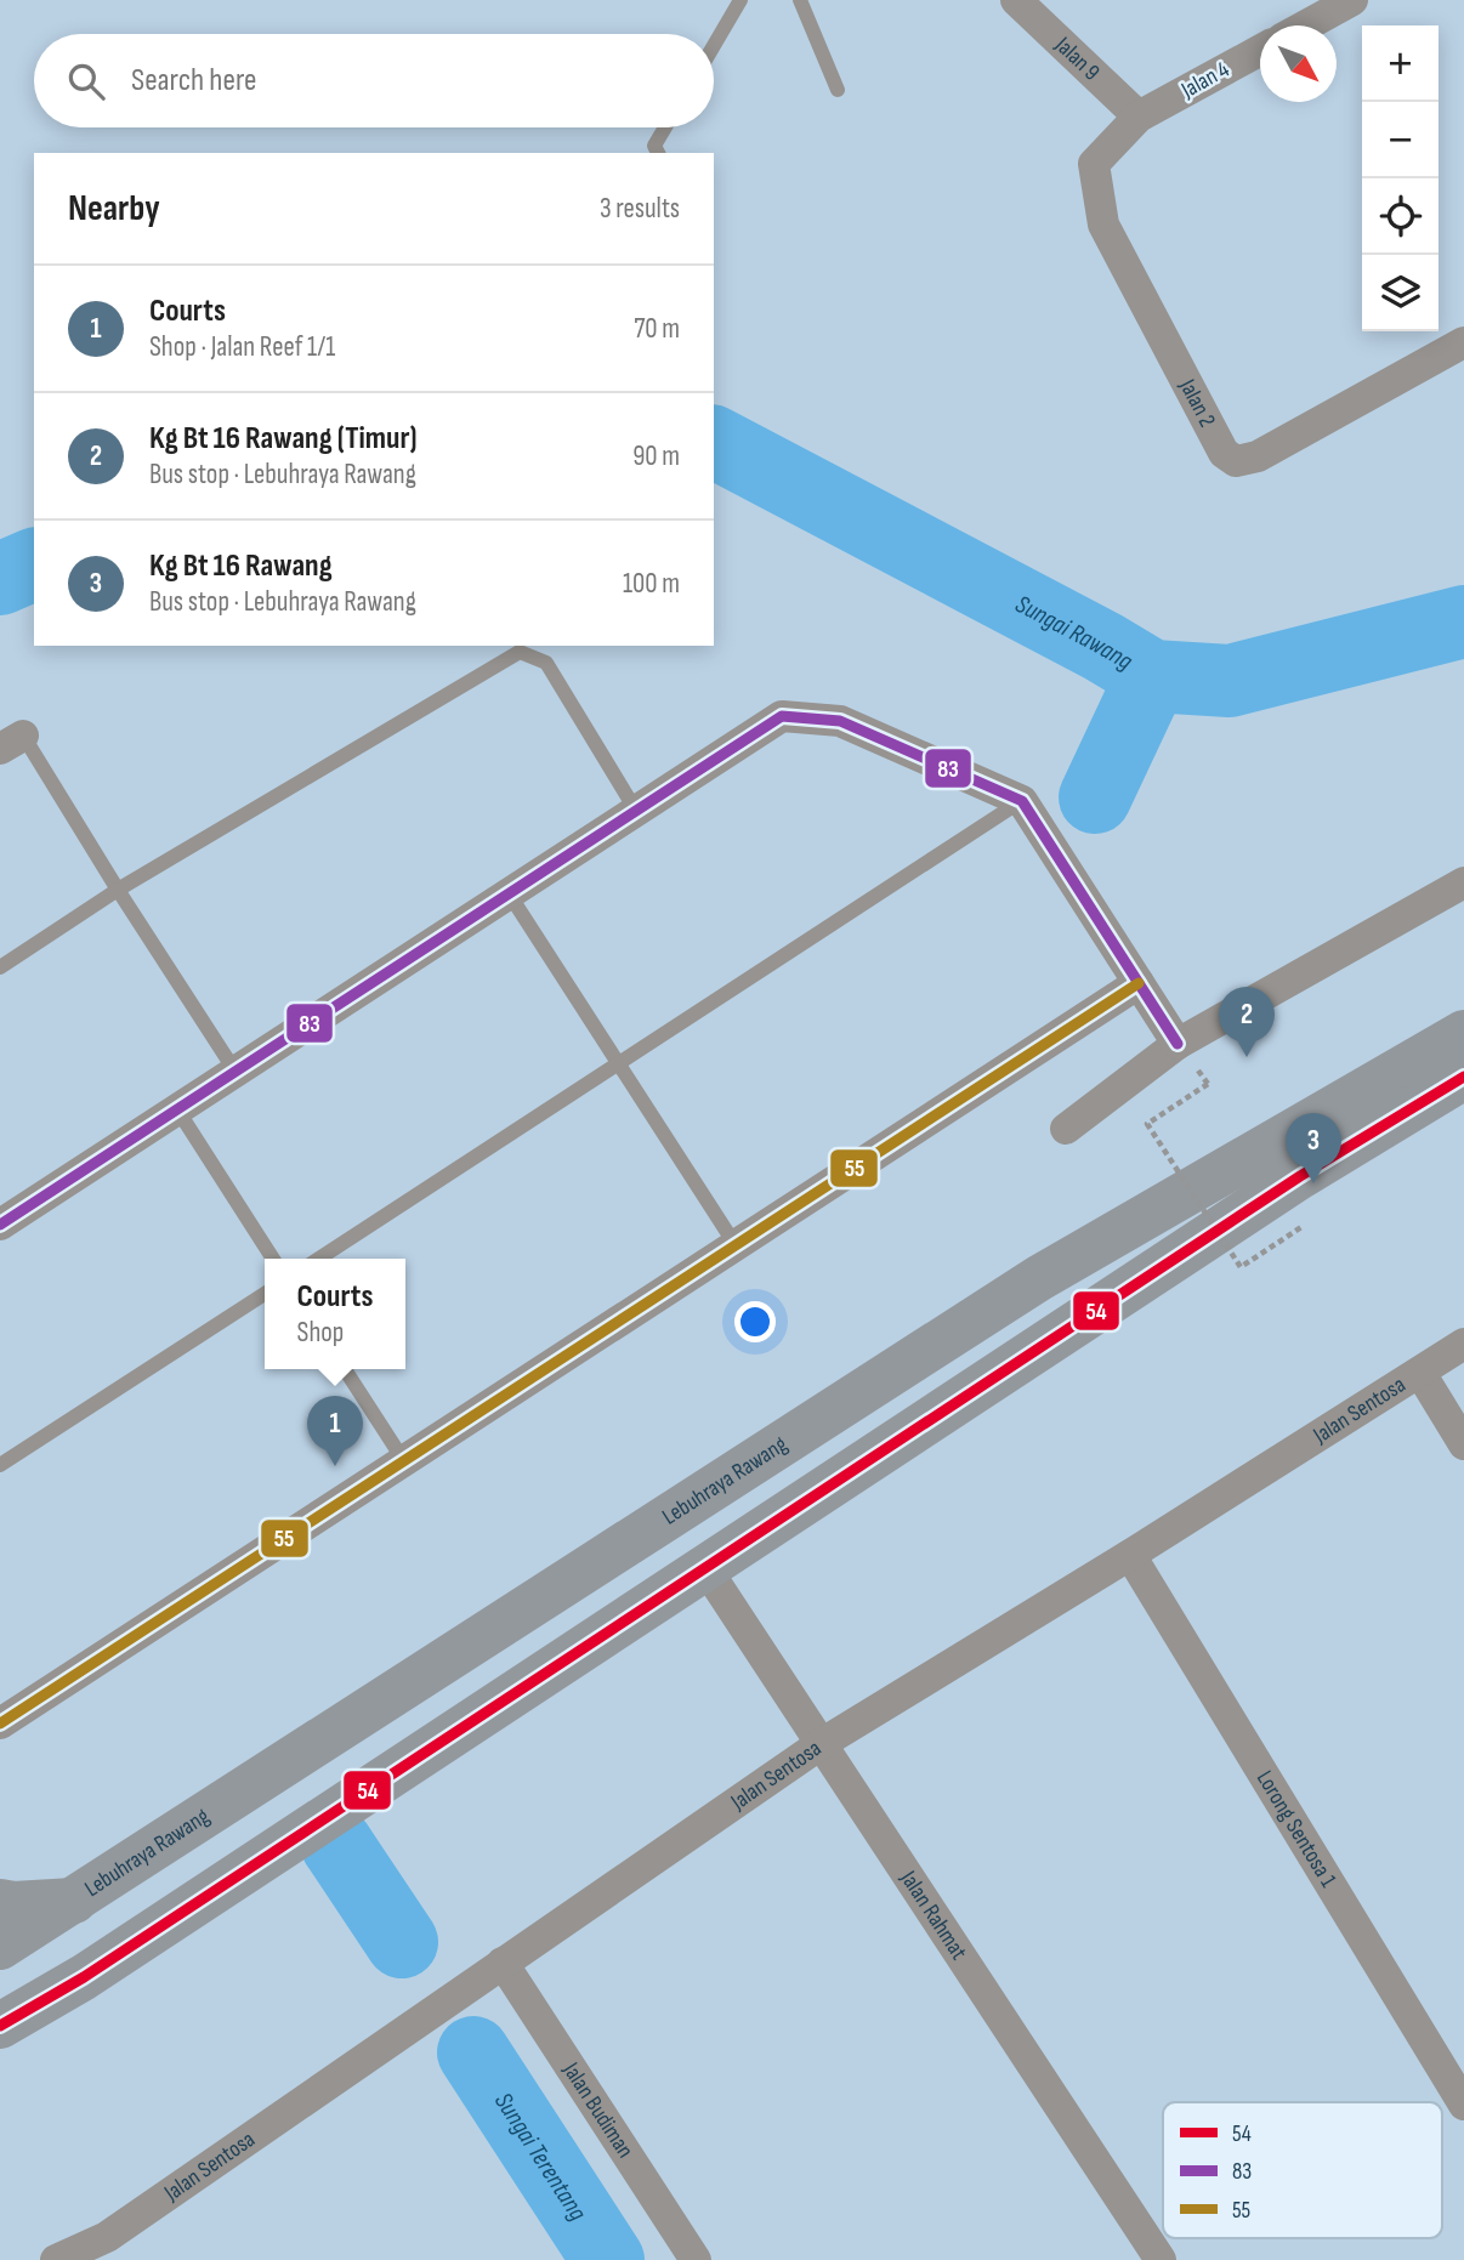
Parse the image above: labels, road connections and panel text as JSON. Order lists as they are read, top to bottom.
{
  "streets": {
    "main road": ["Lebuhraya Rawang"],
    "street": [
      "Jalan 9",
      "Jalan 4",
      "Jalan 2",
      "Jalan Sentosa",
      "Lorong Sentosa 1",
      "Jalan Rahmat",
      "Jalan Budiman"
    ]
  },
  "crossings": [
    ["Jalan 9", "Jalan 4"],
    ["Jalan 9", "Jalan 2"],
    ["Jalan 4", "Jalan 2"],
    ["Jalan Sentosa", "Lorong Sentosa 1"],
    ["Jalan Sentosa", "Jalan Rahmat"],
    ["Jalan Sentosa", "Jalan Budiman"]
  ],
  "water": ["Sungai Rawang", "Sungai Terentang"],
  "lines": ["transit line 83", "transit line 55", "transit line 54"],
  "legend": ["54", "83", "55"],
  "north": "bottom right",
  "page": {
    "map_buttons": ["+", "−"],
    "search": "Search here",
    "heading": ["Nearby", "3 results"],
    "list": [
      {
        "mark": "1",
        "name": "Courts",
        "note": "Shop · Jalan Reef 1/1",
        "value": "70 m"
      },
      {
        "mark": "2",
        "name": "Kg Bt 16 Rawang (Timur)",
        "note": "Bus stop · Lebuhraya Rawang",
        "value": "90 m"
      },
      {
        "mark": "3",
        "name": "Kg Bt 16 Rawang",
        "note": "Bus stop · Lebuhraya Rawang",
        "value": "100 m"
      }
    ],
    "pins": ["2", "3", "1"],
    "popup": ["Courts", "Shop"]
  }
}
